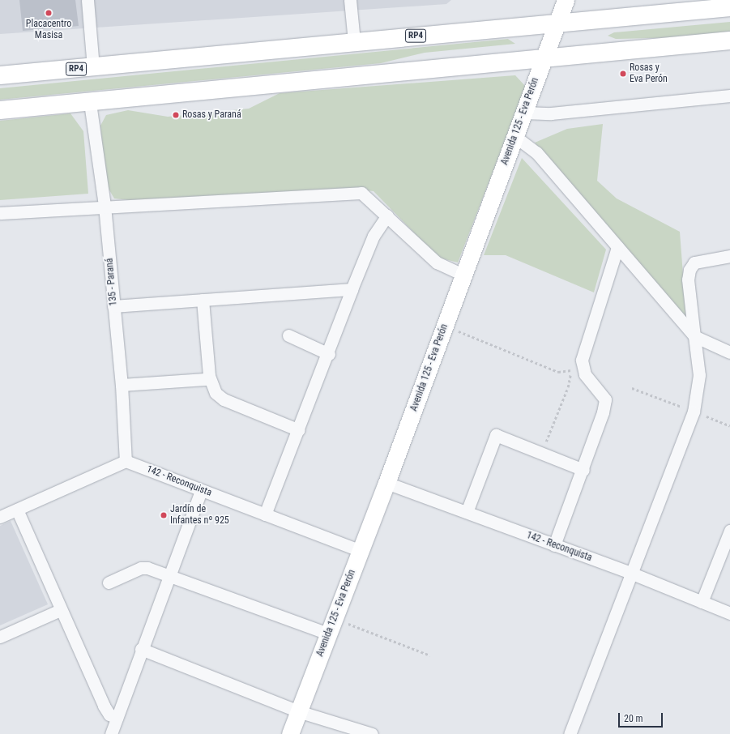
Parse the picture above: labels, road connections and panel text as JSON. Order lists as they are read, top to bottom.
{
  "streets": {
    "main road": ["RP4"],
    "street": ["Avenida 125 - Eva Perón", "135 - Paraná", "142 - Reconquista"]
  },
  "crossings": [
    ["RP4", "Avenida 125 - Eva Perón"],
    ["Avenida 125 - Eva Perón", "142 - Reconquista"],
    ["135 - Paraná", "142 - Reconquista"]
  ],
  "places": [
    "Placacentro Masisa",
    "Rosas y Eva Perón",
    "Rosas y Paraná",
    "Jardín de Infantes nº 925"
  ],
  "scale_bar": "20 m"
}
